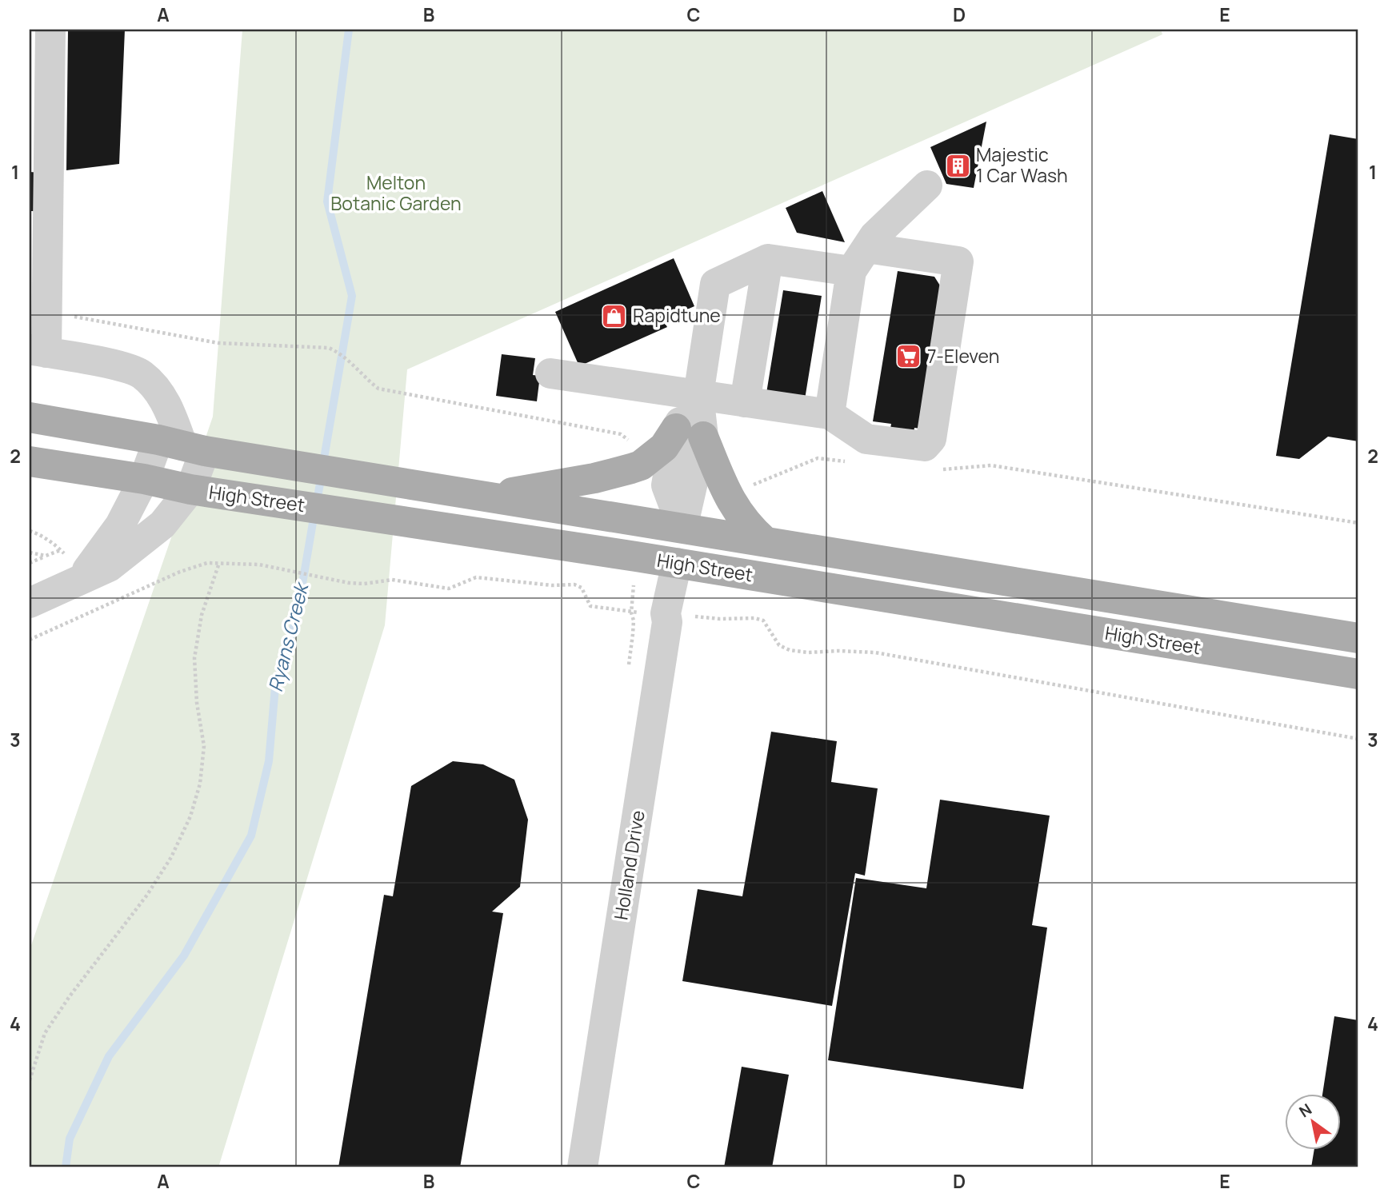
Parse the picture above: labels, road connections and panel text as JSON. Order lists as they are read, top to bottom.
{
  "streets": {
    "main road": ["High Street"],
    "street": ["Holland Drive"]
  },
  "crossings": [
    ["High Street", "Holland Drive"]
  ],
  "water": ["Ryans Creek"],
  "parks": ["Melton Botanic Garden"],
  "places": {
    "building": ["Majestic 1 Car Wash"],
    "shop": ["Rapidtune"],
    "supermarket": ["7-Eleven"]
  },
  "north": "top left",
  "grid": {
    "columns": [
      "A",
      "B",
      "C",
      "D",
      "E"
    ],
    "rows": [
      "1",
      "2",
      "3",
      "4"
    ]
  }
}
